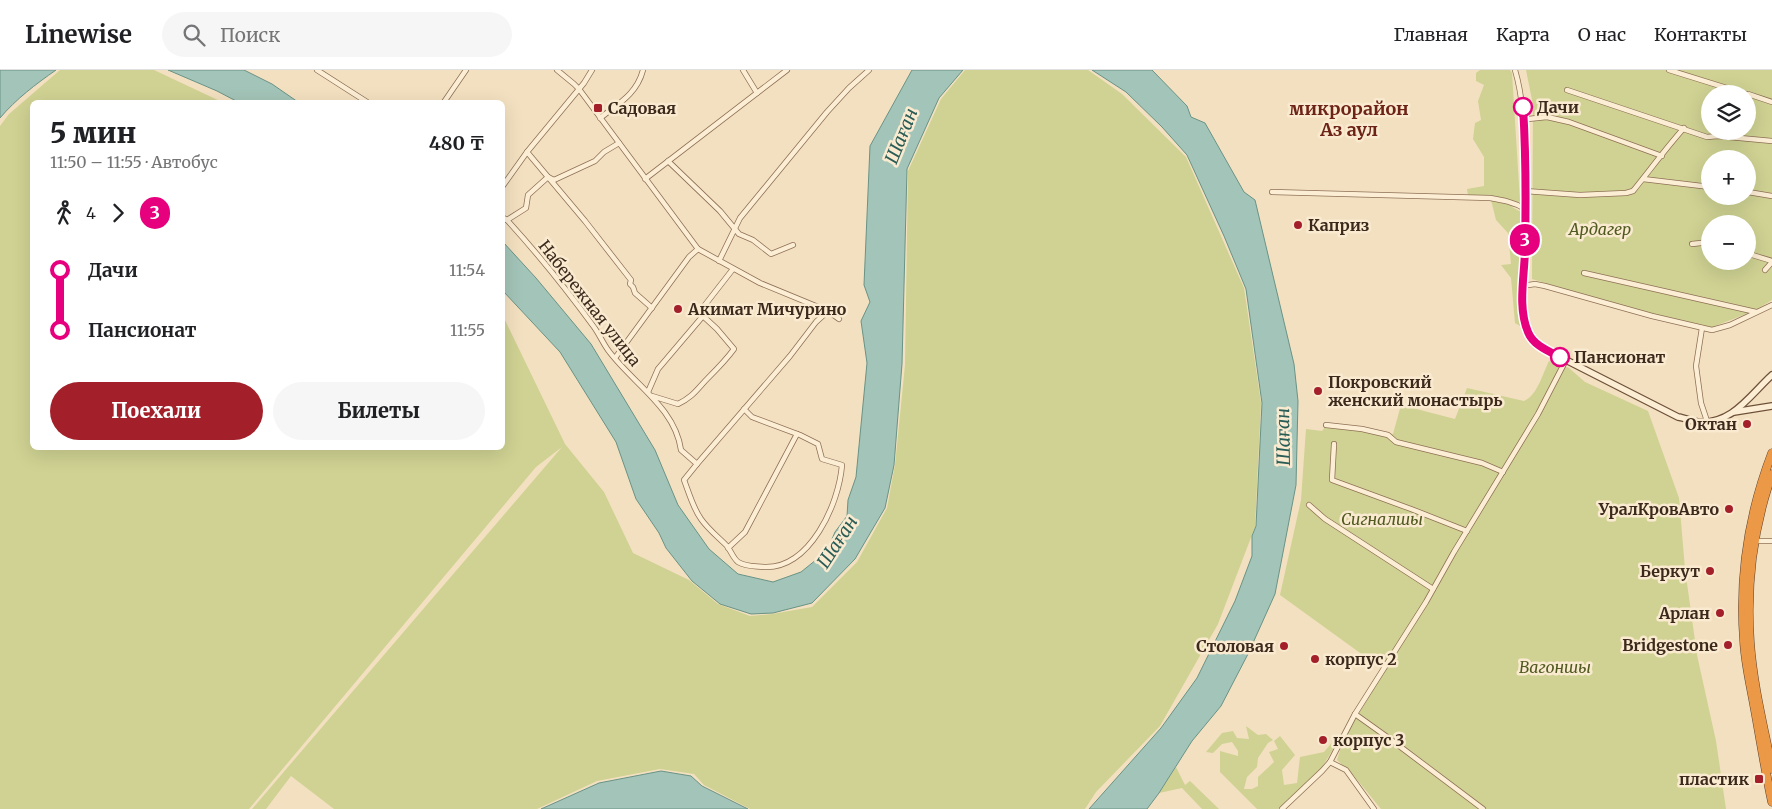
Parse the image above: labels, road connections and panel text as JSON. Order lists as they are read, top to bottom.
{
  "streets": {
    "street": ["Набережная улица"]
  },
  "districts": ["микрорайон Аз аул"],
  "water": ["Шаған"],
  "parks": ["Ардагер", "Сигналшы", "Вагоншы"],
  "places": {
    "other": [
      "Дачи",
      "Каприз",
      "Акимат Мичурино",
      "Пансионат",
      "Покровский женский монастырь",
      "Октан",
      "УралКровАвто",
      "Беркут",
      "Арлан",
      "Bridgestone",
      "Столовая",
      "корпус 2",
      "корпус 3"
    ],
    "transit": ["Садовая", "пластик"]
  },
  "lines": ["bus line 3"],
  "page": {
    "header": "Linewise",
    "search": "Поиск",
    "nav": [
      "Главная",
      "Карта",
      "О нас",
      "Контакты"
    ],
    "on_map": "3",
    "map_buttons": ["+", "−"],
    "heading": ["5 мин", "11:50 – 11:55 · Автобус", "480 ₸"],
    "legs": ["4", "3"],
    "list": [
      {
        "name": "Дачи",
        "value": "11:54"
      },
      {
        "name": "Пансионат",
        "value": "11:55"
      }
    ],
    "buttons": ["Поехали", "Билеты"]
  }
}
